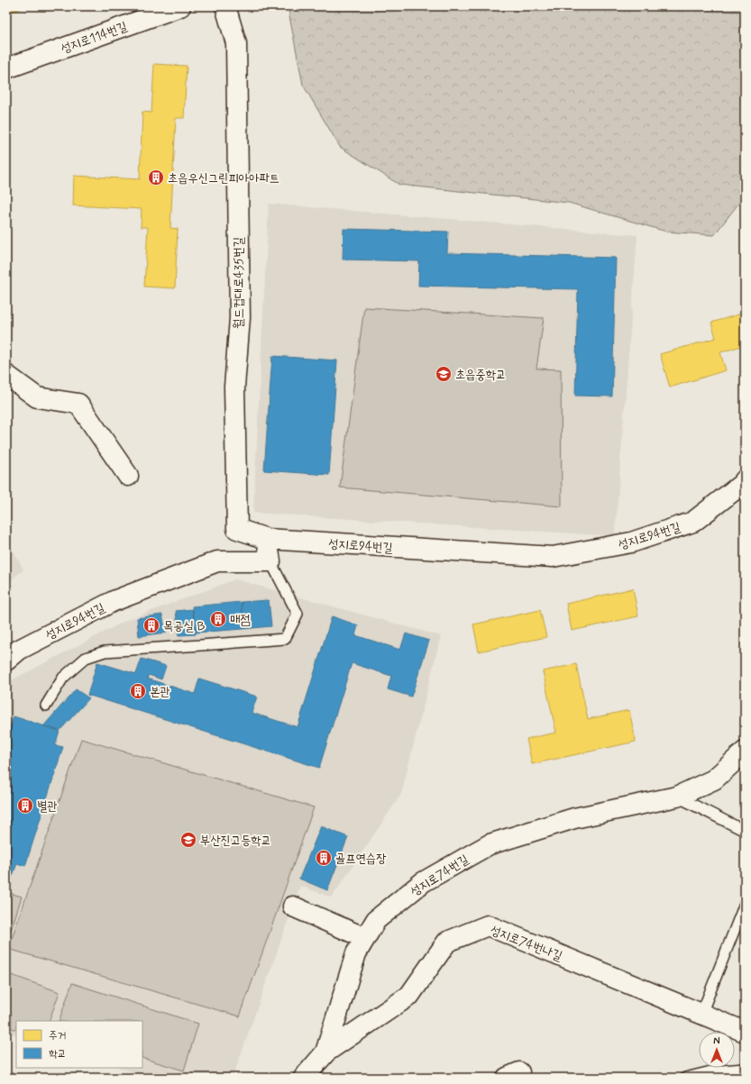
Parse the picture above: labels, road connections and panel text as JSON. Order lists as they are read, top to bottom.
{
  "streets": {
    "street": [
      "성지로114번길",
      "월드컵대로435번길",
      "성지로94번길",
      "성지로74번길",
      "성지로74번나길"
    ]
  },
  "crossings": [
    ["월드컵대로435번길", "성지로94번길"],
    ["성지로74번길", "성지로74번나길"]
  ],
  "places": {
    "building": [
      "초읍우신그린피아아파트",
      "매점",
      "목공실 B",
      "본관",
      "별관",
      "골프연습장"
    ],
    "school or university": ["초읍중학교", "부산진고등학교"]
  },
  "legend": ["주거", "학교"],
  "north": "top"
}
